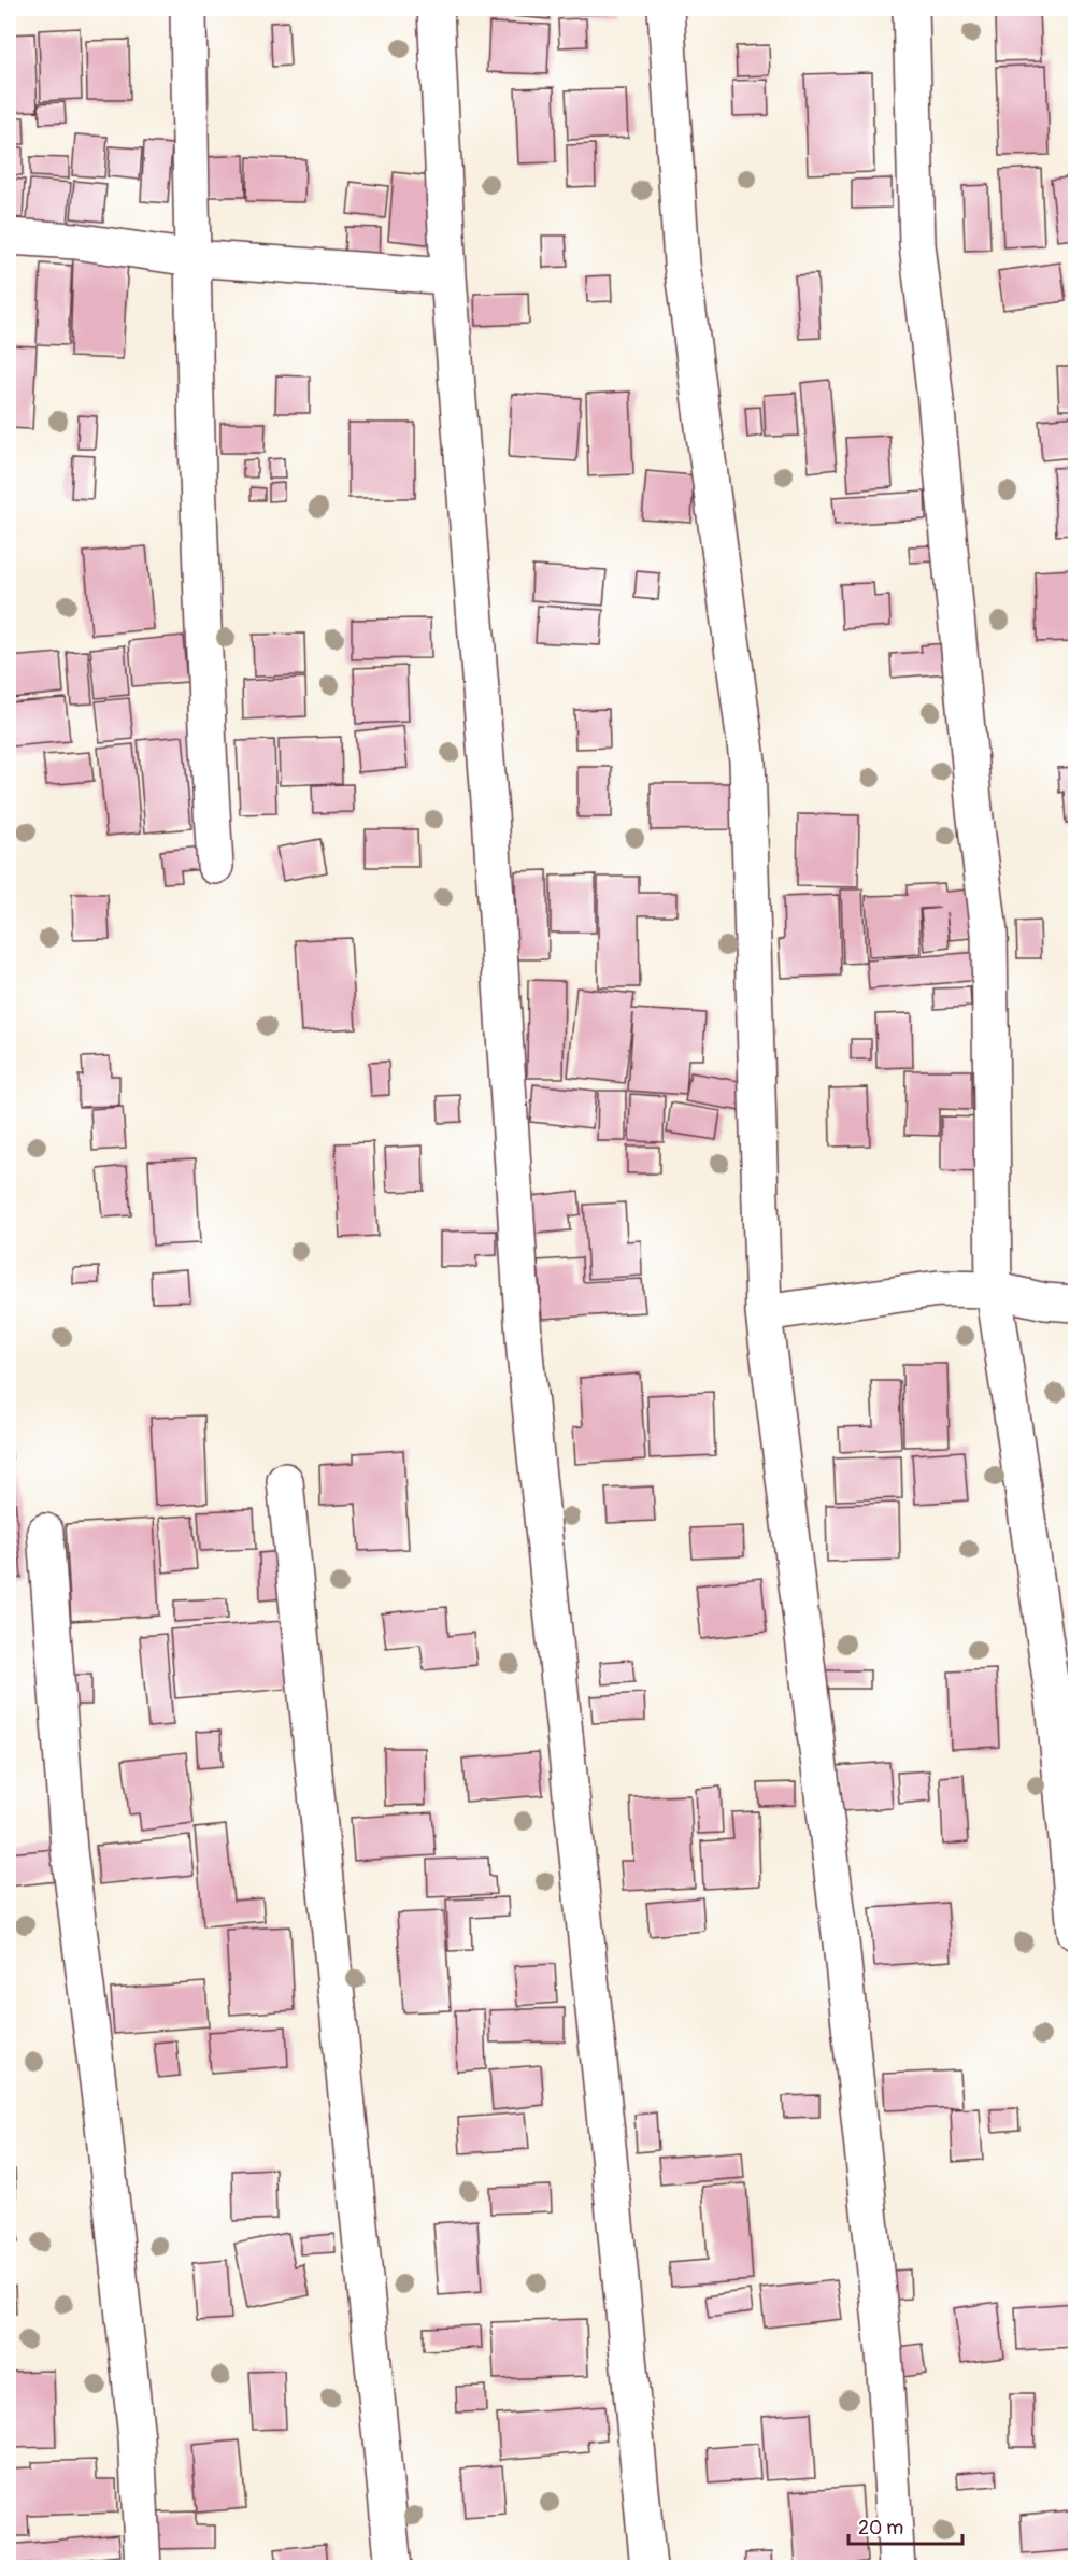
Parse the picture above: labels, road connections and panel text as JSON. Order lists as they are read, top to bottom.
{
  "scale_bar": "20 m"
}
